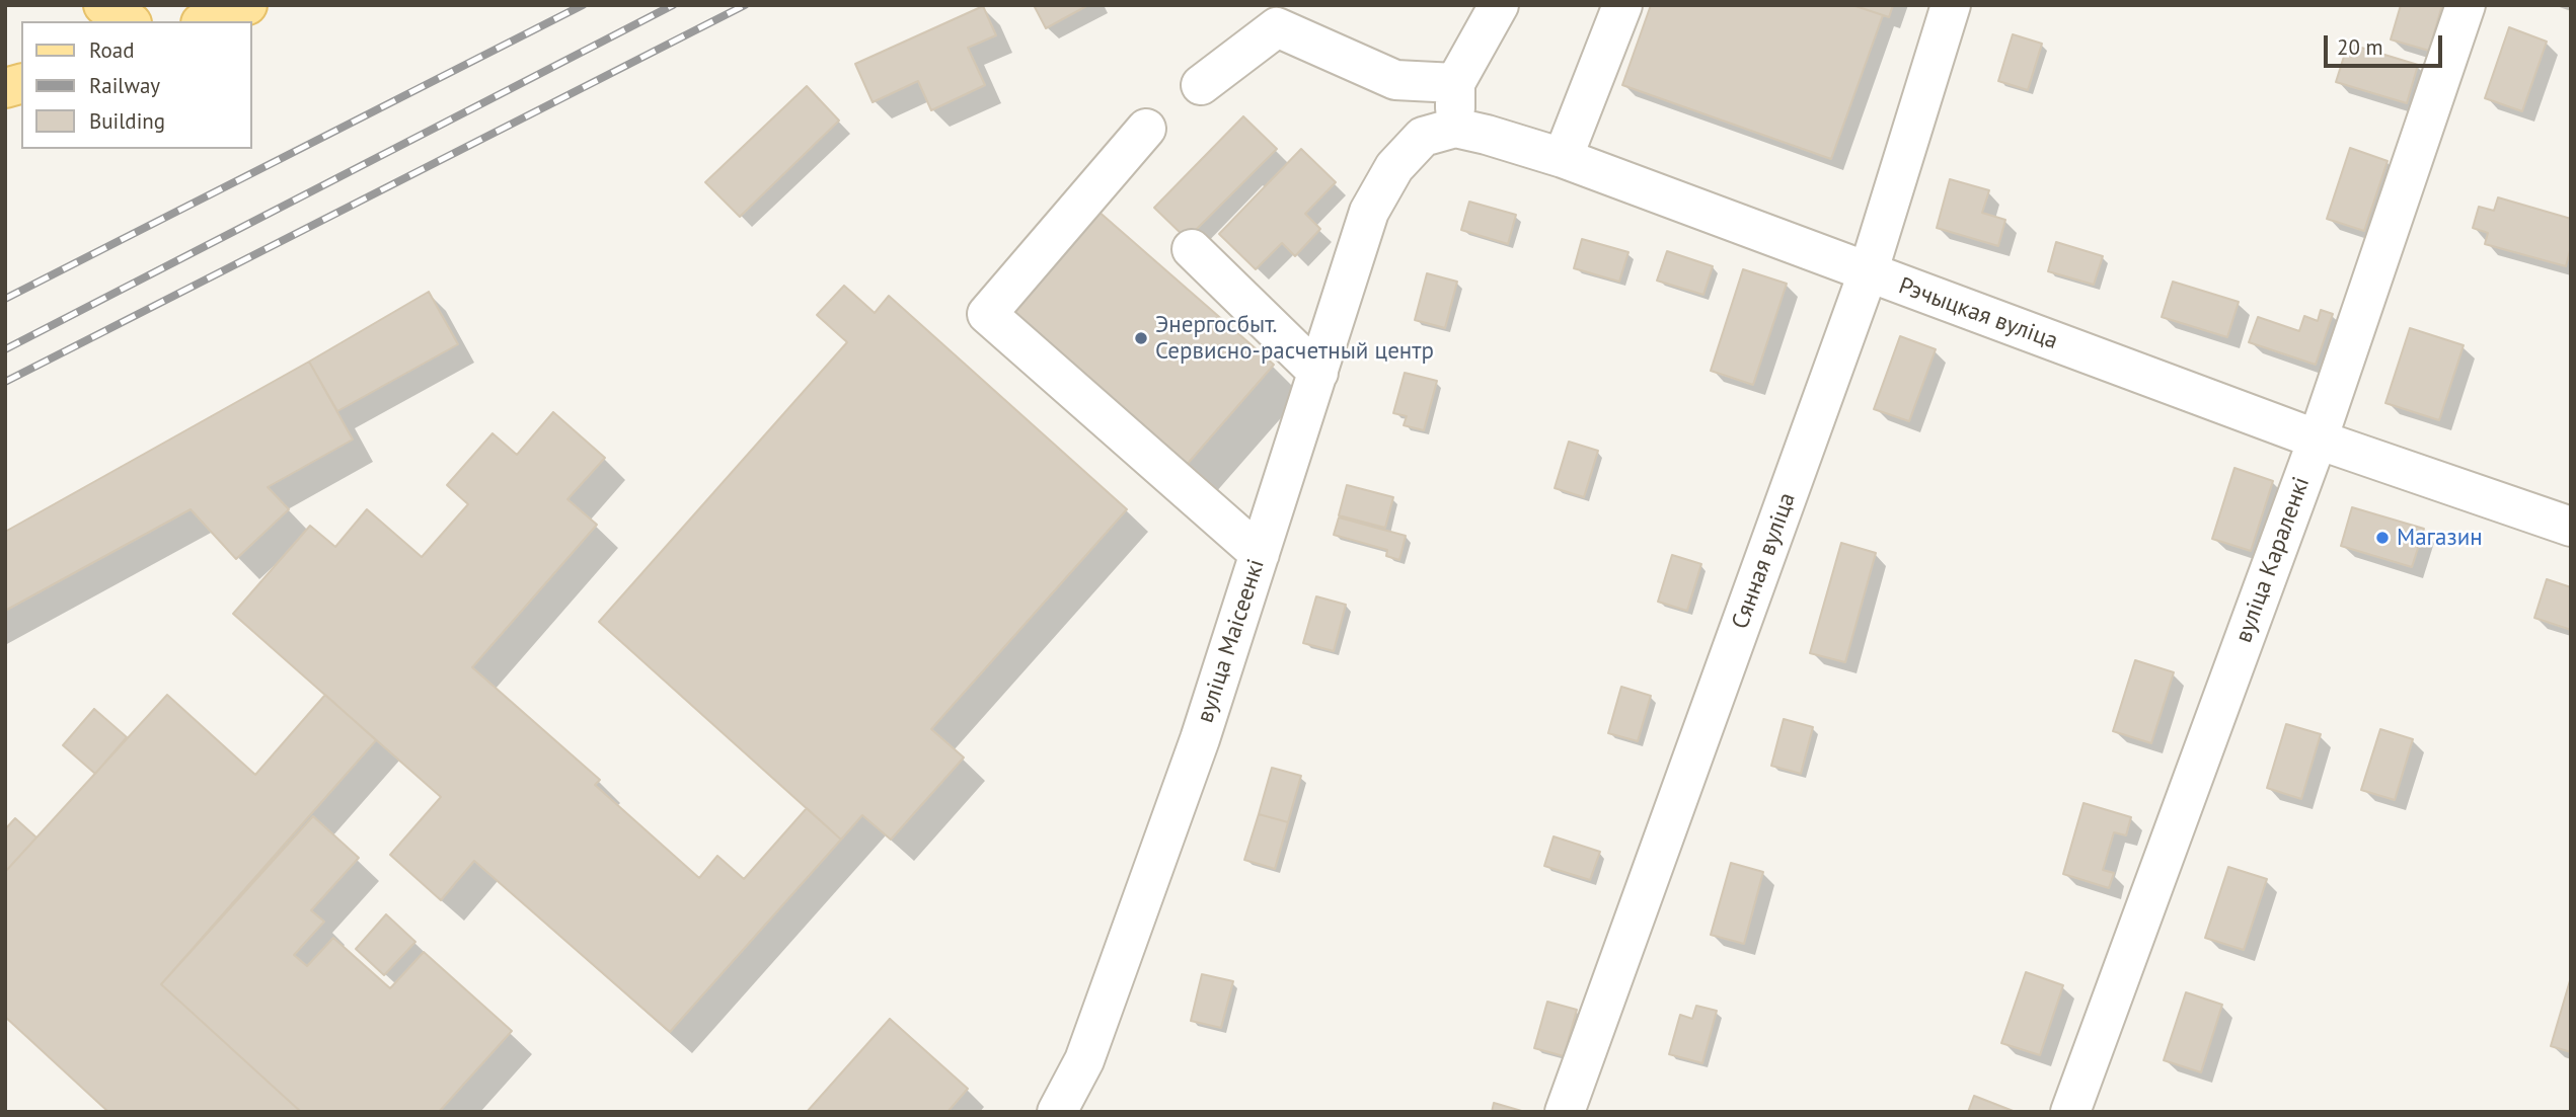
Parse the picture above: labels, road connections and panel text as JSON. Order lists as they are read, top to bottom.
{
  "streets": {
    "street": [
      "Рэчыцкая вуліца",
      "вуліца Караленкі",
      "Сянная вуліца",
      "вуліца Маісеенкі"
    ]
  },
  "crossings": [
    ["Рэчыцкая вуліца", "вуліца Караленкі"],
    ["Рэчыцкая вуліца", "Сянная вуліца"],
    ["Рэчыцкая вуліца", "вуліца Маісеенкі"]
  ],
  "places": ["Энергосбыт. Сервисно-расчетный центр", "Магазин"],
  "legend": ["Road", "Railway", "Building"],
  "scale_bar": "20 m"
}
